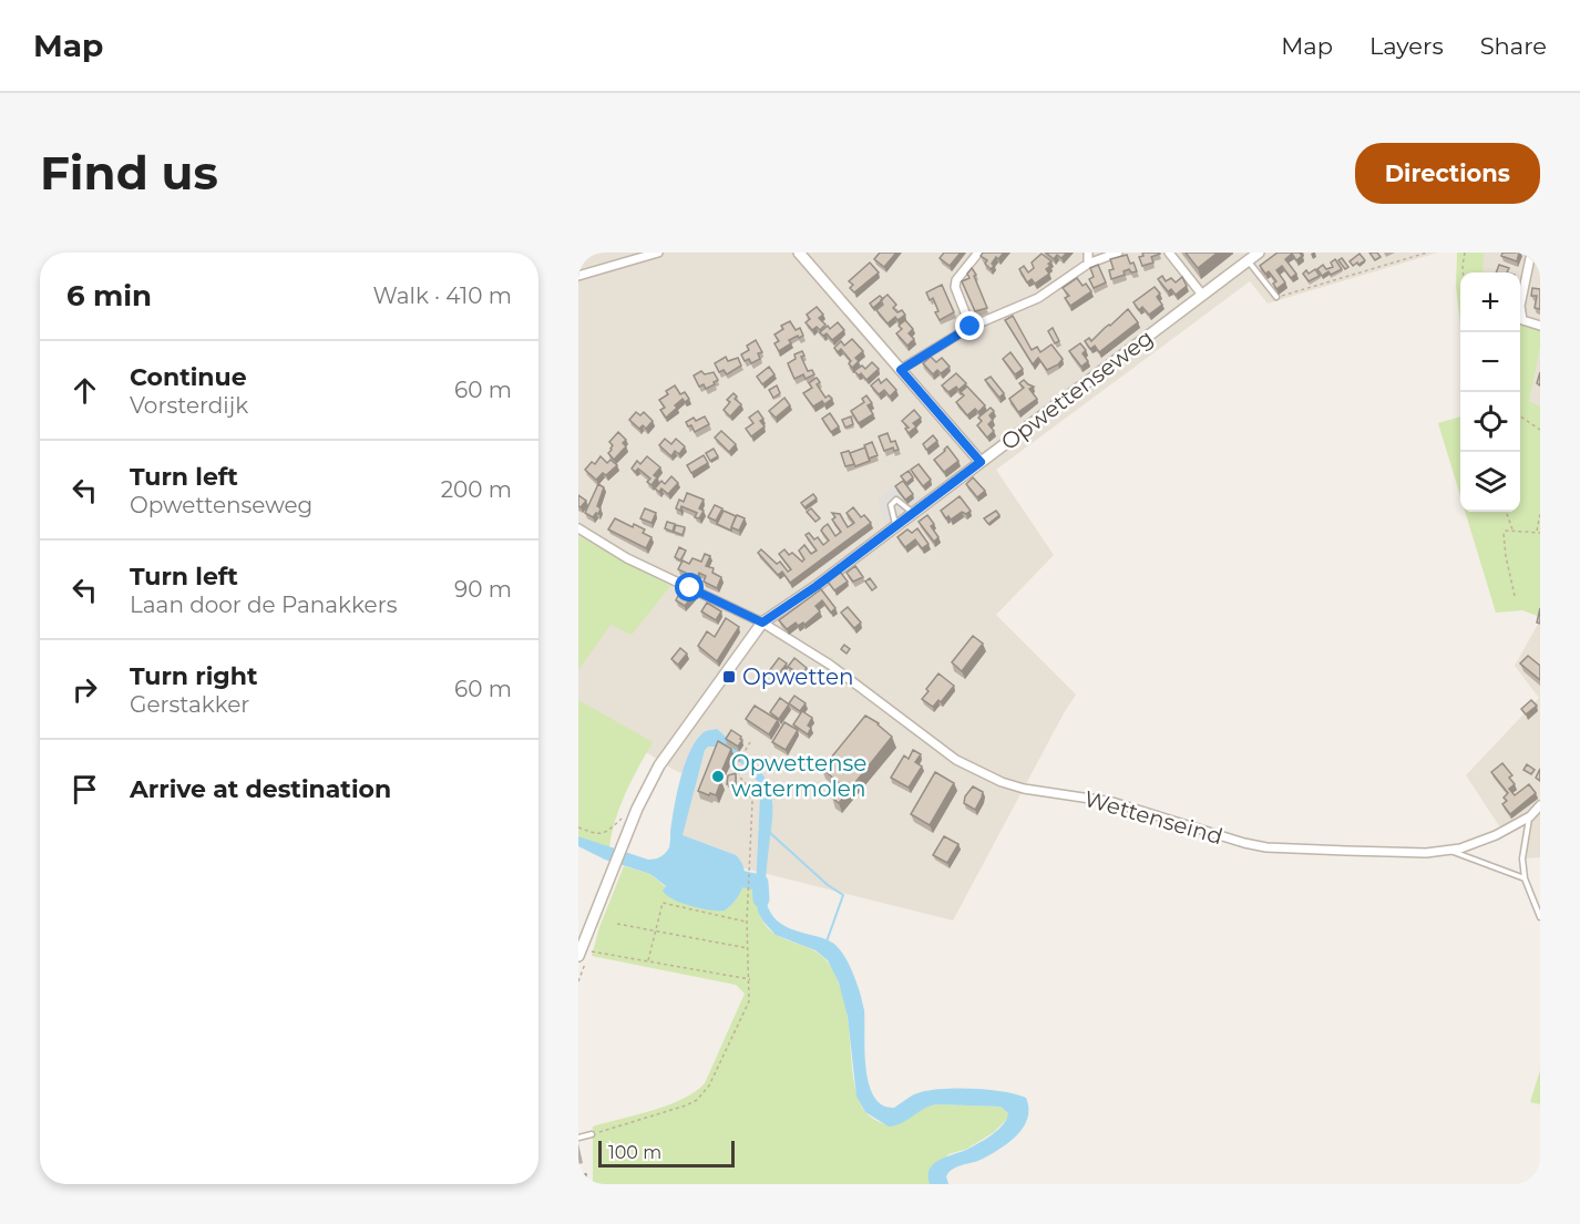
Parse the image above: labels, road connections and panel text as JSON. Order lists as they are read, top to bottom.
{
  "streets": {
    "street": ["Opwettenseweg", "Wettenseind"]
  },
  "crossings": [
    ["Opwettenseweg", "Wettenseind"]
  ],
  "places": {
    "transit": ["Opwetten"],
    "other": ["Opwettense watermolen"]
  },
  "scale_bar": "100 m",
  "page": {
    "header": "Map",
    "nav": ["Map", "Layers", "Share"],
    "buttons": "Directions",
    "title": "Find us",
    "heading": ["6 min", "Walk · 410 m"],
    "map_buttons": ["+", "−"],
    "list": [
      ["Continue", "Vorsterdijk", "60 m"],
      ["Turn left", "Opwettenseweg", "200 m"],
      ["Turn left", "Laan door de Panakkers", "90 m"],
      ["Turn right", "Gerstakker", "60 m"],
      "Arrive at destination"
    ],
    "scale": "100 m"
  }
}
